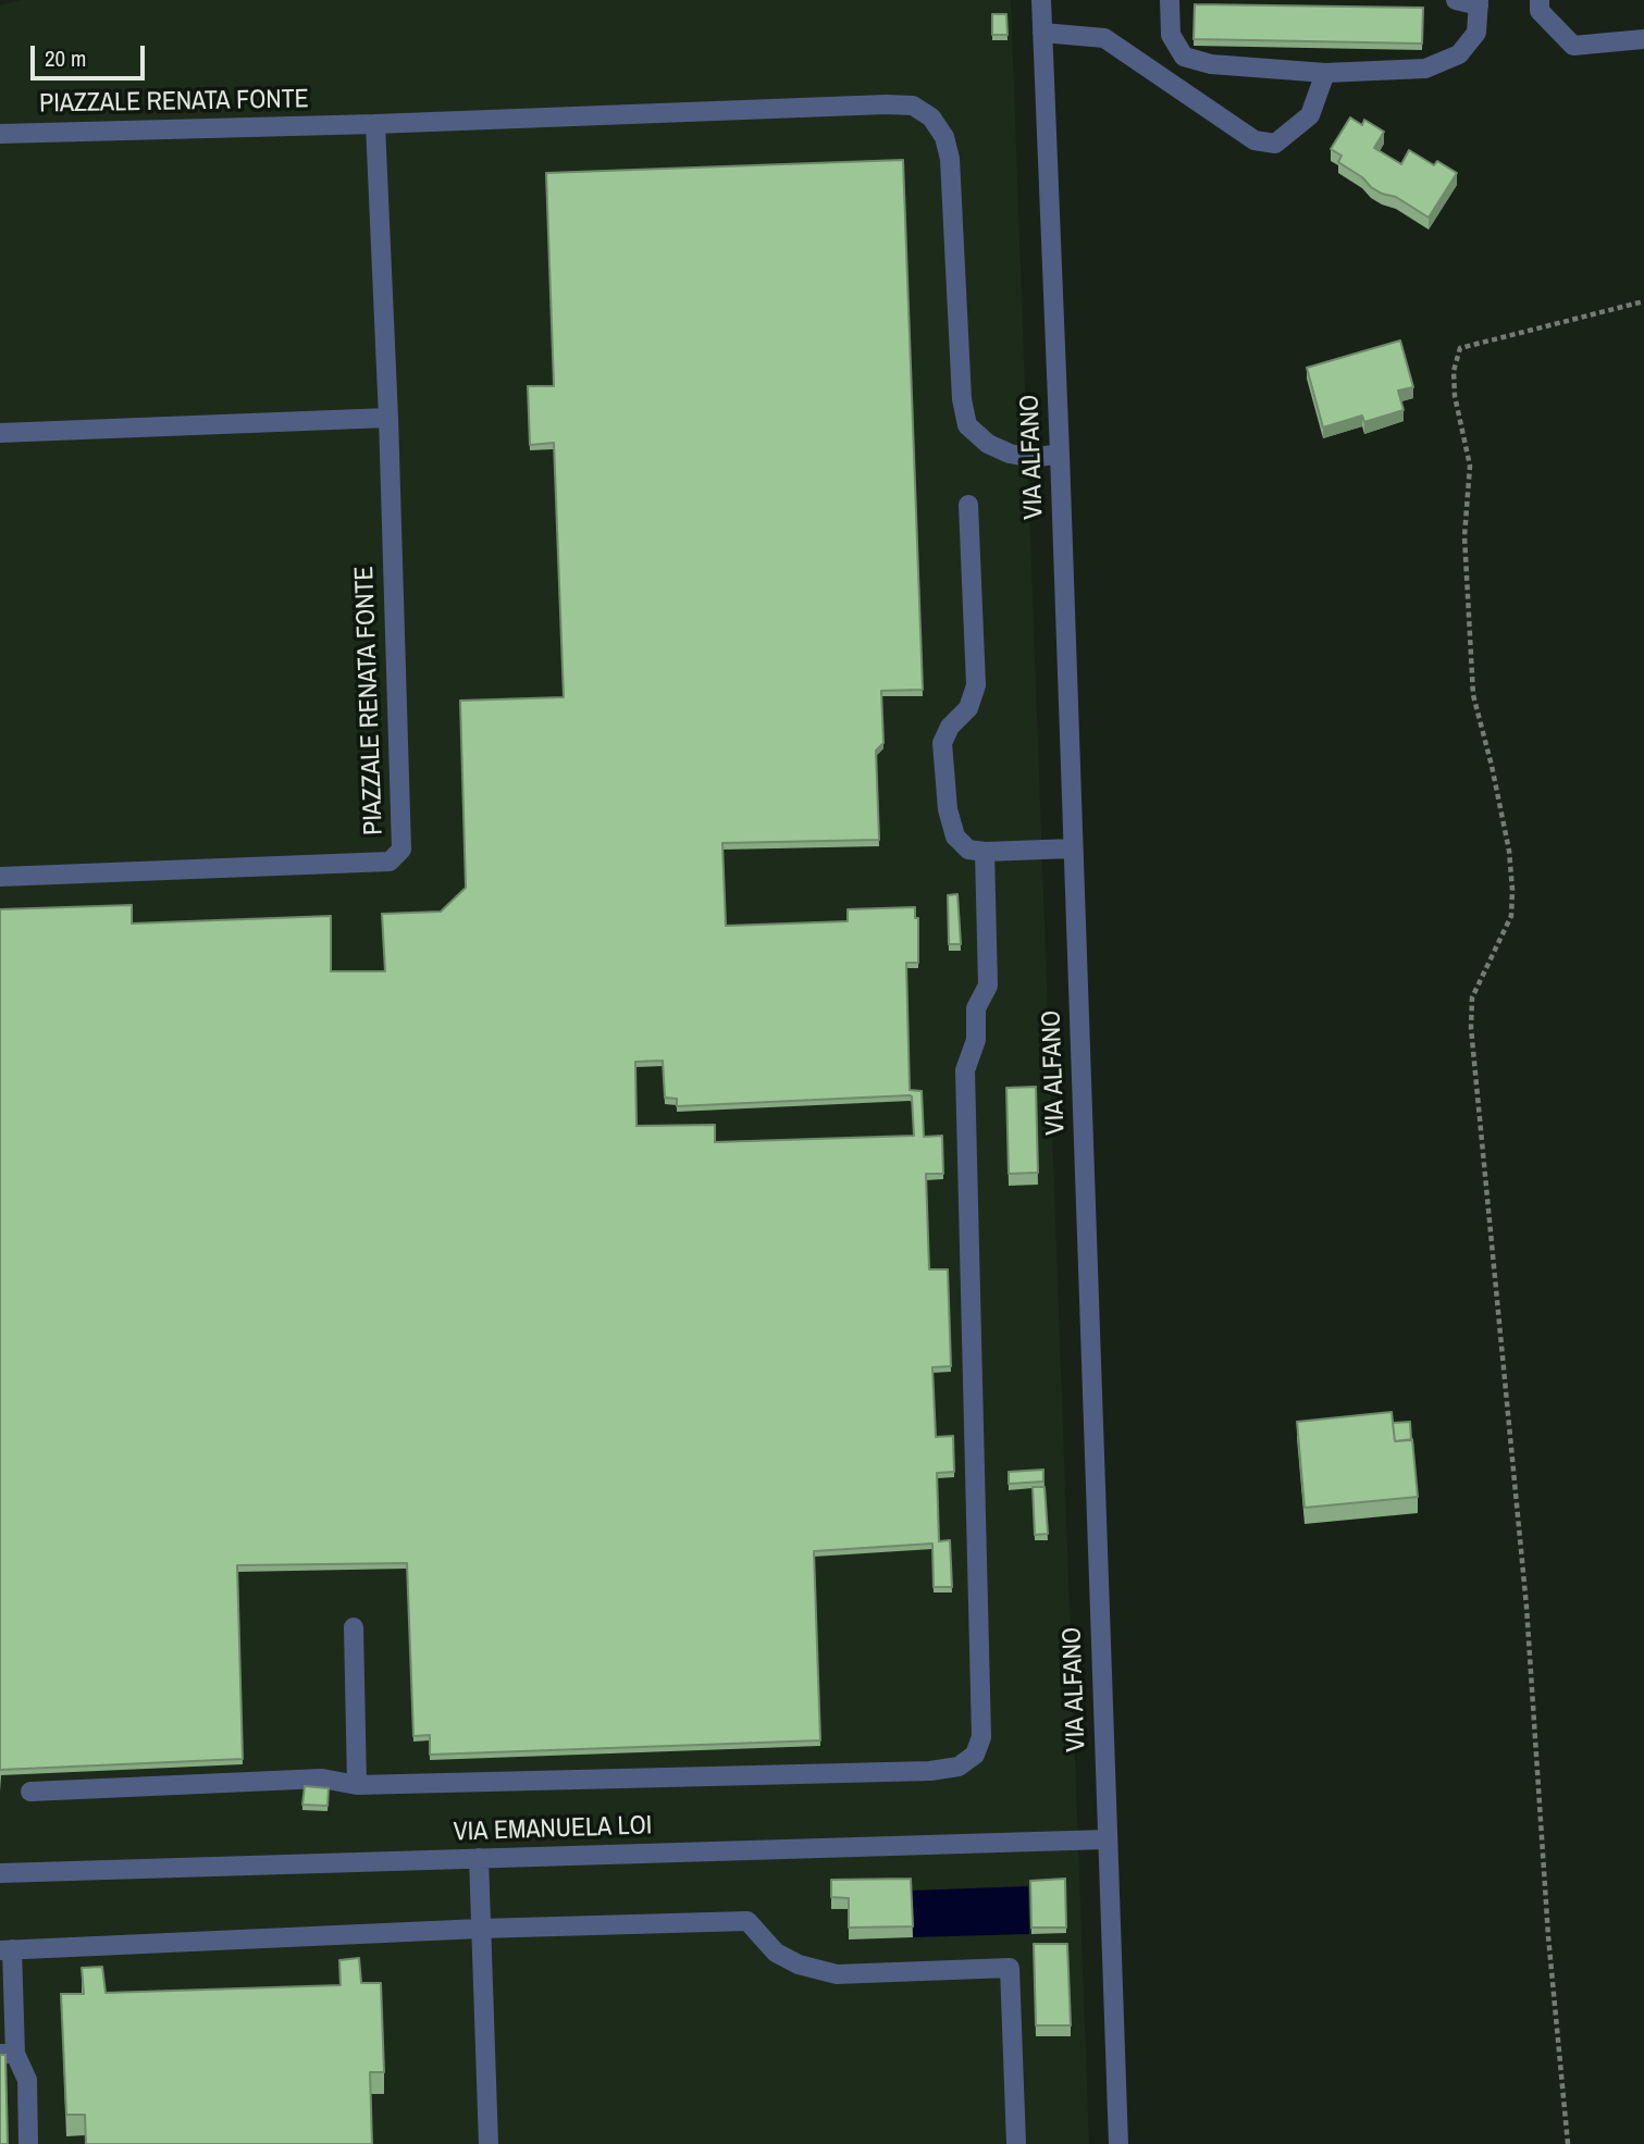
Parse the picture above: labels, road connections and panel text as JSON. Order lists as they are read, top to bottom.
{
  "streets": {
    "street": ["PIAZZALE RENATA FONTE", "VIA ALFANO", "VIA EMANUELA LOI"]
  },
  "crossings": [
    ["VIA ALFANO", "VIA EMANUELA LOI"]
  ],
  "scale_bar": "20 m"
}
